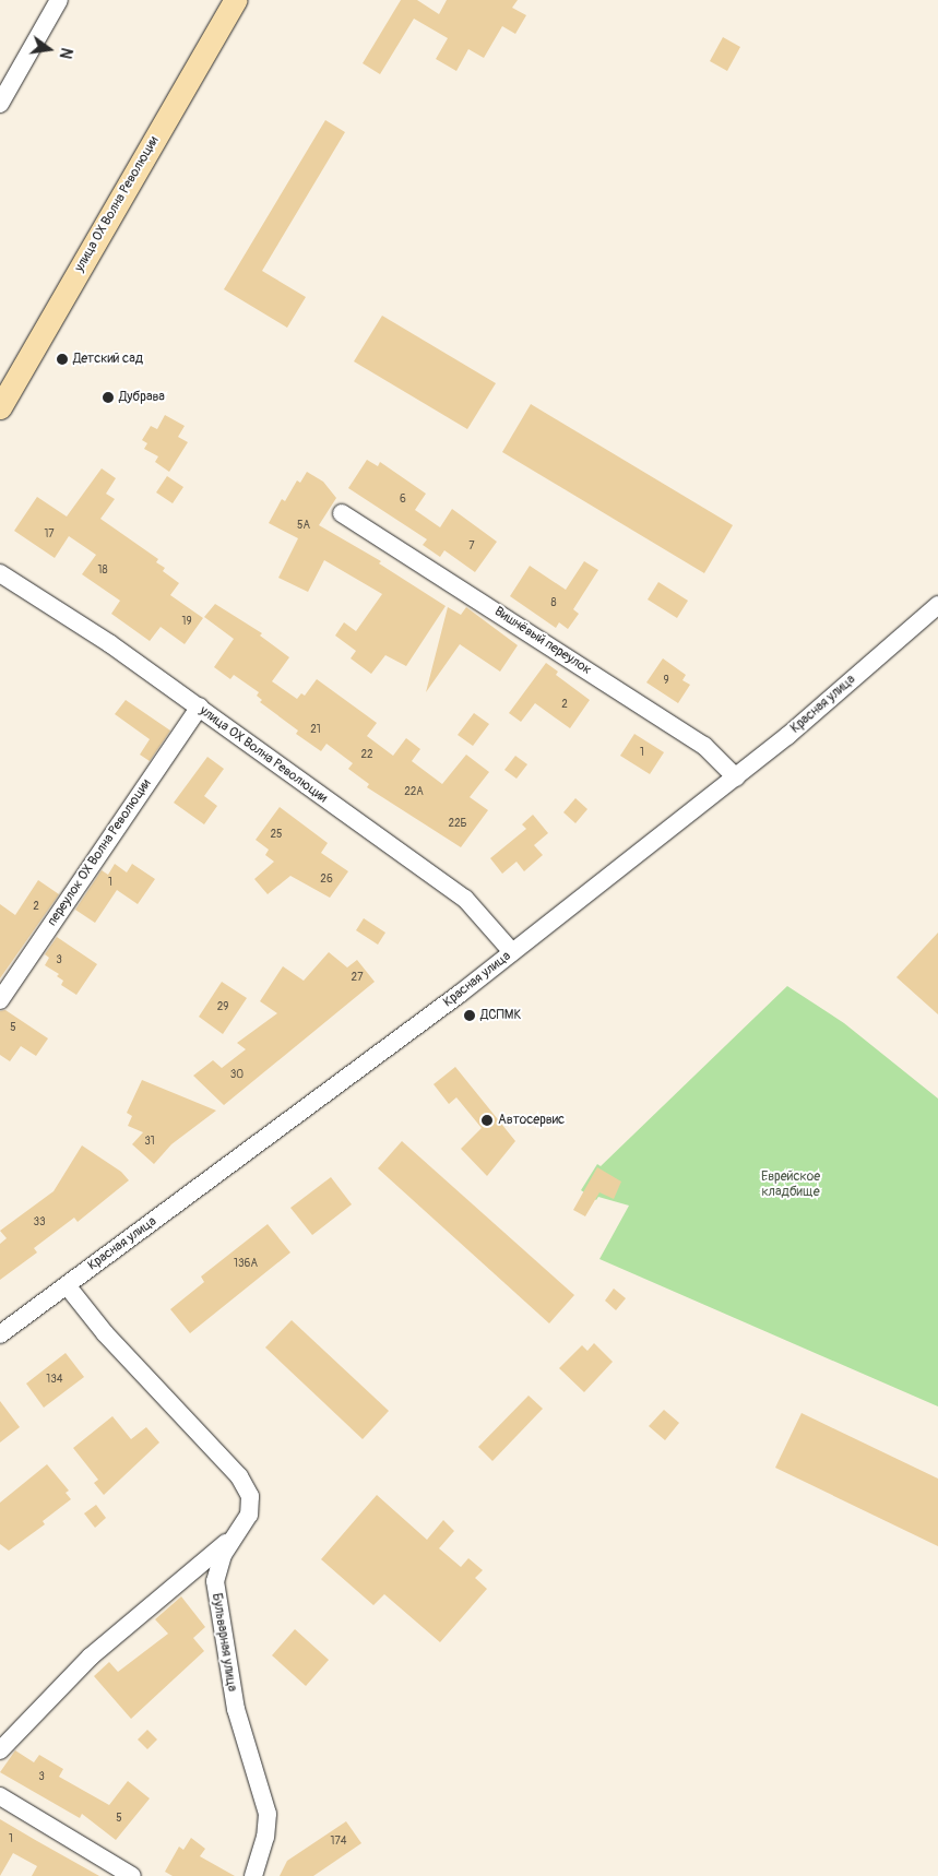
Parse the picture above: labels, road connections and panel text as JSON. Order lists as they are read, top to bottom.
{
  "streets": {
    "main road": ["улица ОХ Волна Революции"],
    "street": [
      "Вишнёвый переулок",
      "Красная улица",
      "переулок ОХ Волна Революции",
      "Бульварная улица"
    ]
  },
  "crossings": [
    ["улица ОХ Волна Революции", "Красная улица"],
    ["улица ОХ Волна Революции", "переулок ОХ Волна Революции"],
    ["Вишнёвый переулок", "Красная улица"],
    ["Красная улица", "Бульварная улица"]
  ],
  "parks": ["Еврейское кладбище"],
  "places": [
    "Детский сад",
    "Дубрава",
    "ДСПМК",
    "Автосервис"
  ],
  "house_numbers": [
    "6",
    "5А",
    "17",
    "7",
    "18",
    "8",
    "19",
    "9",
    "2",
    "21",
    "1",
    "22",
    "22А",
    "22Б",
    "25",
    "26",
    "1",
    "2",
    "3",
    "27",
    "29",
    "5",
    "30",
    "31",
    "33",
    "136А",
    "134",
    "3",
    "5",
    "1",
    "174"
  ],
  "north": "right"
}
